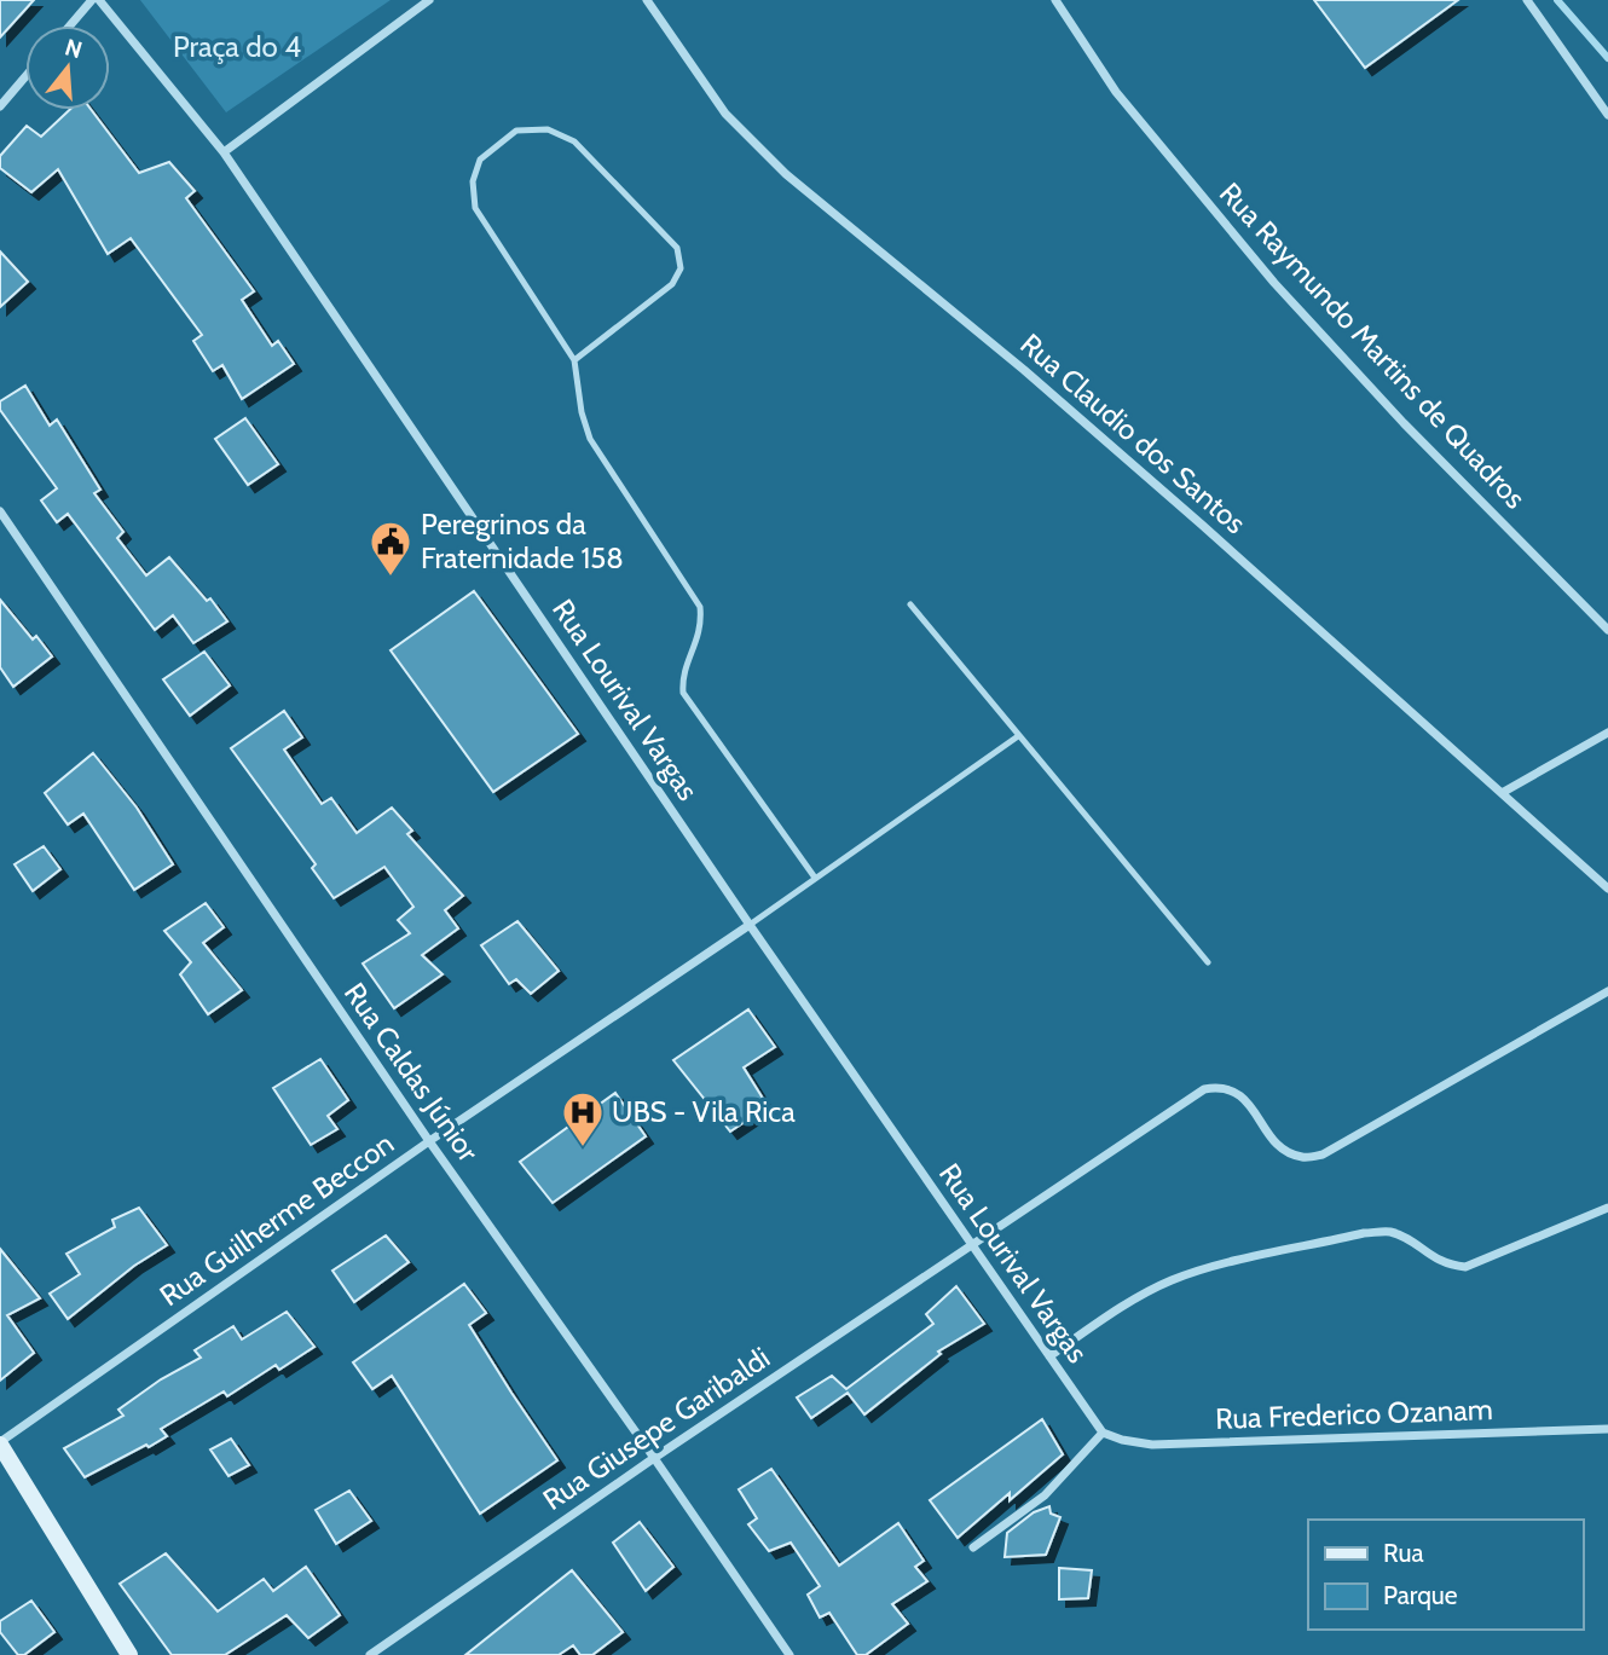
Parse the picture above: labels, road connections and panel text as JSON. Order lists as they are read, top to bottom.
{
  "streets": {
    "street": [
      "Rua Raymundo Martins de Quadros",
      "Rua Claudio dos Santos",
      "Rua Lourival Vargas",
      "Rua Caldas Júnior",
      "Rua Guilherme Beccon",
      "Rua Frederico Ozanam",
      "Rua Giusepe Garibaldi"
    ]
  },
  "crossings": [
    ["Rua Lourival Vargas", "Rua Guilherme Beccon"],
    ["Rua Lourival Vargas", "Rua Frederico Ozanam"],
    ["Rua Lourival Vargas", "Rua Giusepe Garibaldi"],
    ["Rua Caldas Júnior", "Rua Guilherme Beccon"],
    ["Rua Caldas Júnior", "Rua Giusepe Garibaldi"]
  ],
  "parks": ["Praça do 4"],
  "places": {
    "public building": ["Peregrinos da Fraternidade 158"],
    "hospital": ["UBS - Vila Rica"]
  },
  "legend": ["Rua", "Parque"],
  "north": "top"
}
